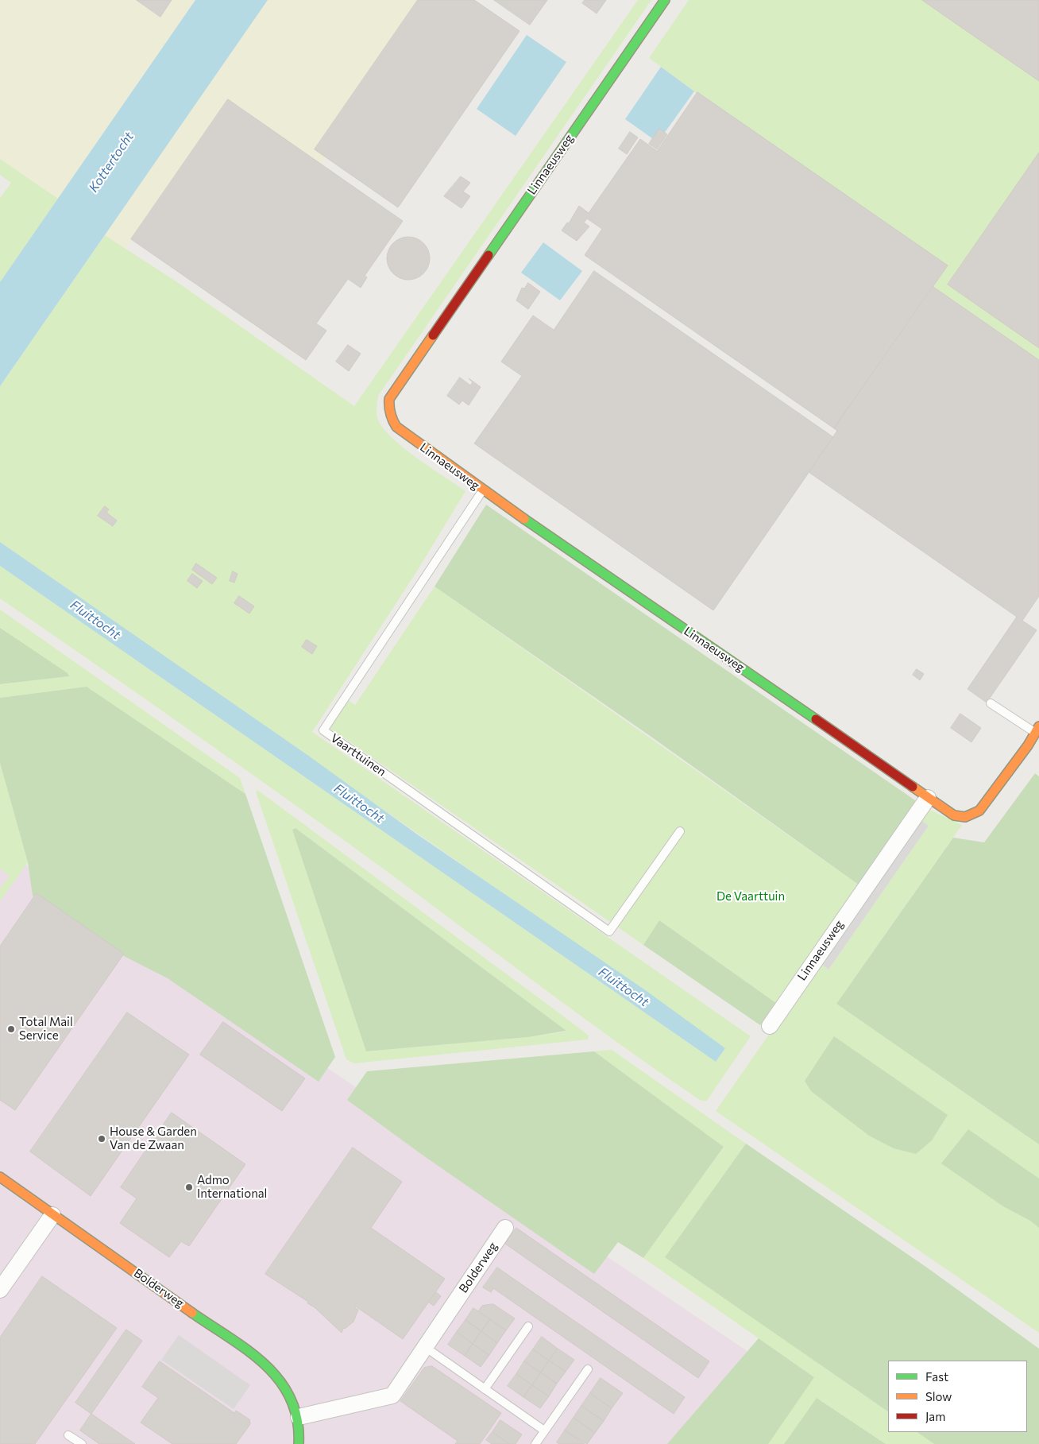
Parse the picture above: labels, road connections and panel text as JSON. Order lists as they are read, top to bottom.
{
  "streets": {
    "street": ["Linnaeusweg", "Bolderweg"],
    "lane": ["Vaarttuinen"]
  },
  "crossings": [
    ["Linnaeusweg", "Vaarttuinen"]
  ],
  "water": ["Kottertocht", "Fluittocht"],
  "parks": ["De Vaarttuin"],
  "places": ["Total Mail Service", "House & Garden Van de Zwaan", "Admo International"],
  "legend": ["Fast", "Slow", "Jam"]
}
